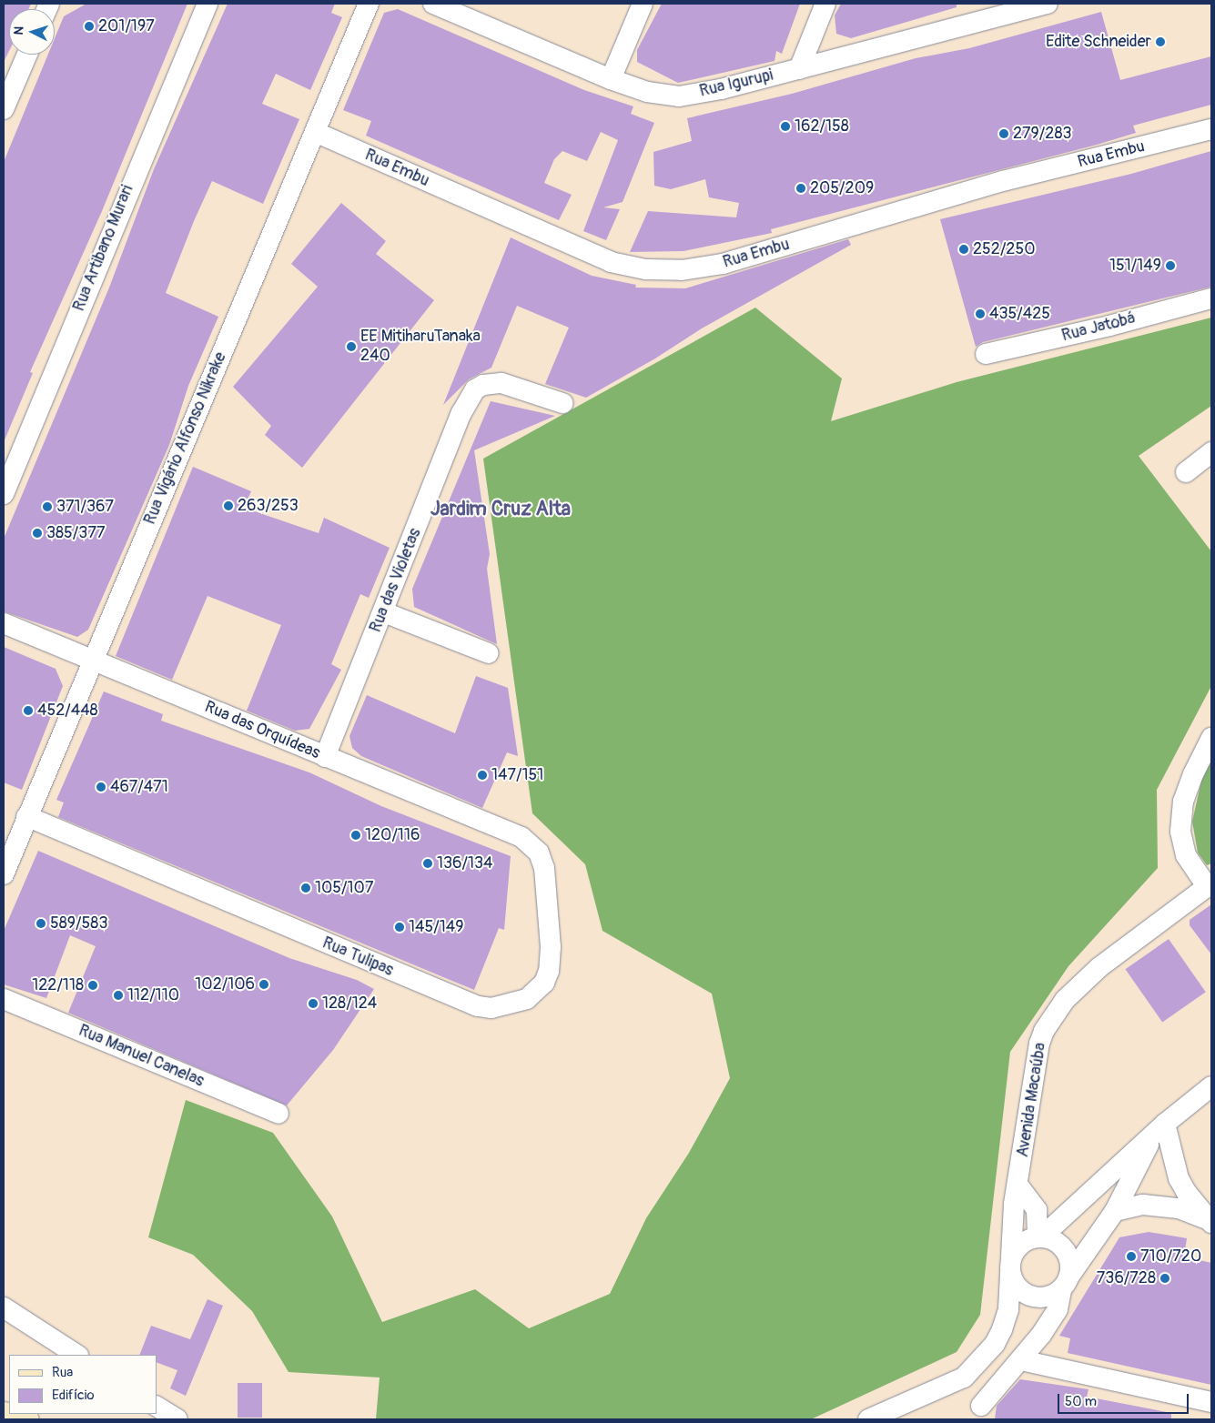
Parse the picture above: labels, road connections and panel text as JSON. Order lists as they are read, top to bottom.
{
  "streets": {
    "street": [
      "Rua Igurupi",
      "Rua Embu",
      "Rua Artibano Murari",
      "Rua Jatobá",
      "Rua Vigário Alfonso Nikrake",
      "Rua das Violetas",
      "Rua das Orquídeas",
      "Rua Tulipas",
      "Rua Manuel Canelas",
      "Avenida Macaúba"
    ]
  },
  "crossings": [
    ["Rua Embu", "Rua Vigário Alfonso Nikrake"],
    ["Rua Vigário Alfonso Nikrake", "Rua das Orquídeas"],
    ["Rua Vigário Alfonso Nikrake", "Rua Tulipas"],
    ["Rua das Violetas", "Rua das Orquídeas"],
    ["Rua das Orquídeas", "Rua Tulipas"]
  ],
  "districts": ["Jardim Cruz Alta"],
  "places": [
    "201/197",
    "Edite Schneider",
    "162/158",
    "279/283",
    "205/209",
    "252/250",
    "151/149",
    "435/425",
    "EE MitiharuTanaka 240",
    "263/253",
    "371/367",
    "385/377",
    "452/448",
    "147/151",
    "467/471",
    "120/116",
    "136/134",
    "105/107",
    "589/583",
    "145/149",
    "102/106",
    "122/118",
    "112/110",
    "128/124",
    "710/720",
    "736/728"
  ],
  "legend": ["Rua", "Edifício"],
  "scale_bar": "50 m",
  "north": "left"
}
